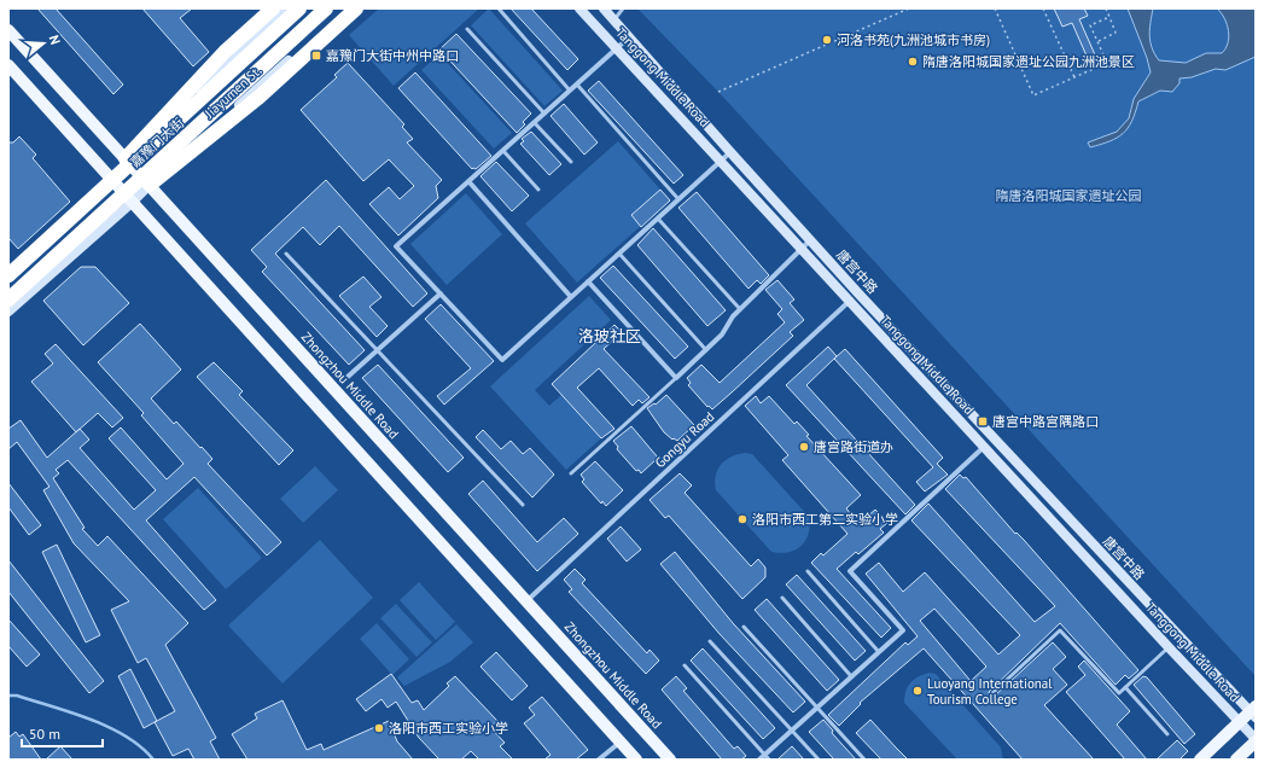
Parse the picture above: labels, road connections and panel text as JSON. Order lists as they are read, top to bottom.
{
  "streets": {
    "highway": ["嘉豫门大街"],
    "main road": [
      "Tanggong Middle Road",
      "Jiayumen St.",
      "唐宫中路",
      "Zhongzhou Middle Road"
    ],
    "street": ["Gongyu Road"]
  },
  "crossings": [
    ["Tanggong Middle Road", "Gongyu Road"],
    ["Jiayumen St.", "Zhongzhou Middle Road"],
    ["唐宫中路", "Gongyu Road"],
    ["Zhongzhou Middle Road", "Gongyu Road"]
  ],
  "districts": ["洛玻社区"],
  "parks": ["隋唐洛阳城国家遗址公园"],
  "places": {
    "other": [
      "河洛书苑(九洲池城市书房)",
      "隋唐洛阳城国家遗址公园九洲池景区",
      "唐宫路街道办",
      "洛阳市西工第二实验小学",
      "Luoyang International Tourism College",
      "洛阳市西工实验小学"
    ],
    "transit": ["嘉豫门大街中州中路口", "唐宫中路宫隅路口"]
  },
  "scale_bar": "50 m",
  "north": "right"
}
